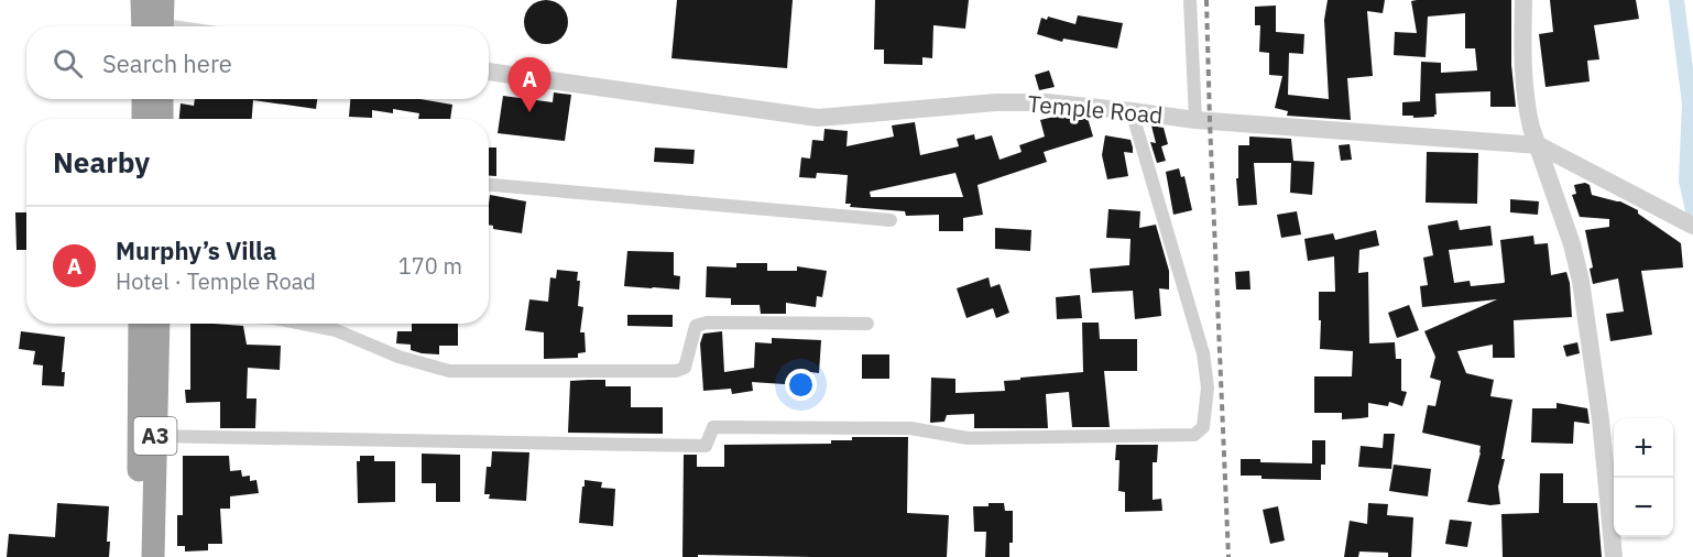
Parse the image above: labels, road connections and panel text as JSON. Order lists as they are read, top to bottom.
{
  "streets": {
    "highway": ["A3"],
    "street": ["Temple Road"]
  },
  "page": {
    "search": "Search here",
    "pins": "A",
    "heading": "Nearby",
    "list": [
      {
        "mark": "A",
        "name": "Murphy’s Villa",
        "note": "Hotel · Temple Road",
        "value": "170 m"
      }
    ],
    "map_buttons": ["+", "−"]
  }
}
